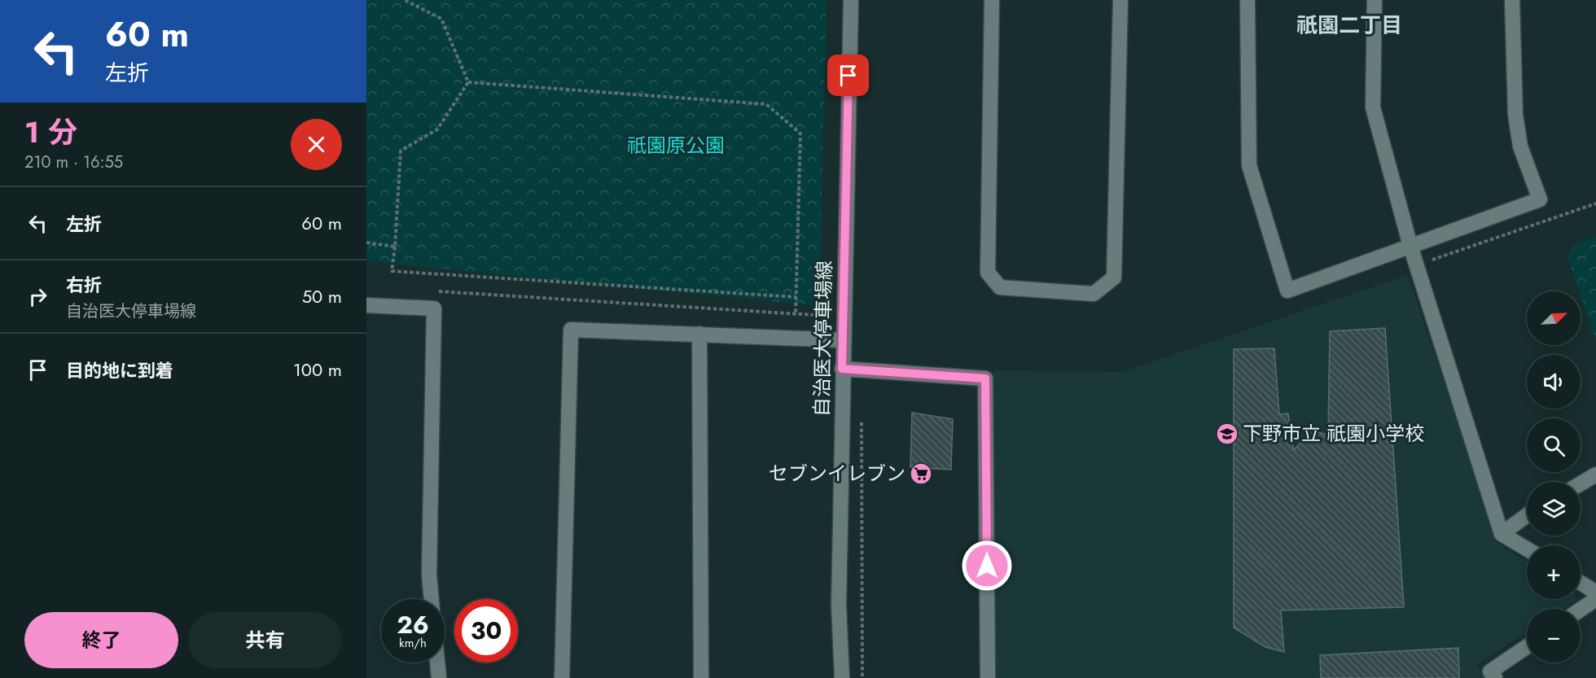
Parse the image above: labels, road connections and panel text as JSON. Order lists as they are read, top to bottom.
{
  "streets": {
    "street": ["自治医大停車場線"]
  },
  "districts": ["祇園二丁目"],
  "parks": ["祇園原公園"],
  "places": {
    "school or university": ["下野市立 祇園小学校"],
    "supermarket": ["セブンイレブン"]
  },
  "north": "top right",
  "page": {
    "turn": ["60 m", "左折"],
    "heading": ["1 分", "210 m · 16:55"],
    "list": [
      {
        "name": "左折",
        "value": "60 m"
      },
      {
        "name": "右折",
        "note": "自治医大停車場線",
        "value": "50 m"
      },
      {
        "name": "目的地に到着",
        "value": "100 m"
      }
    ],
    "map_buttons": ["+", "−"],
    "speed": "26 km/h",
    "limit": "30",
    "buttons": ["終了", "共有"]
  }
}
